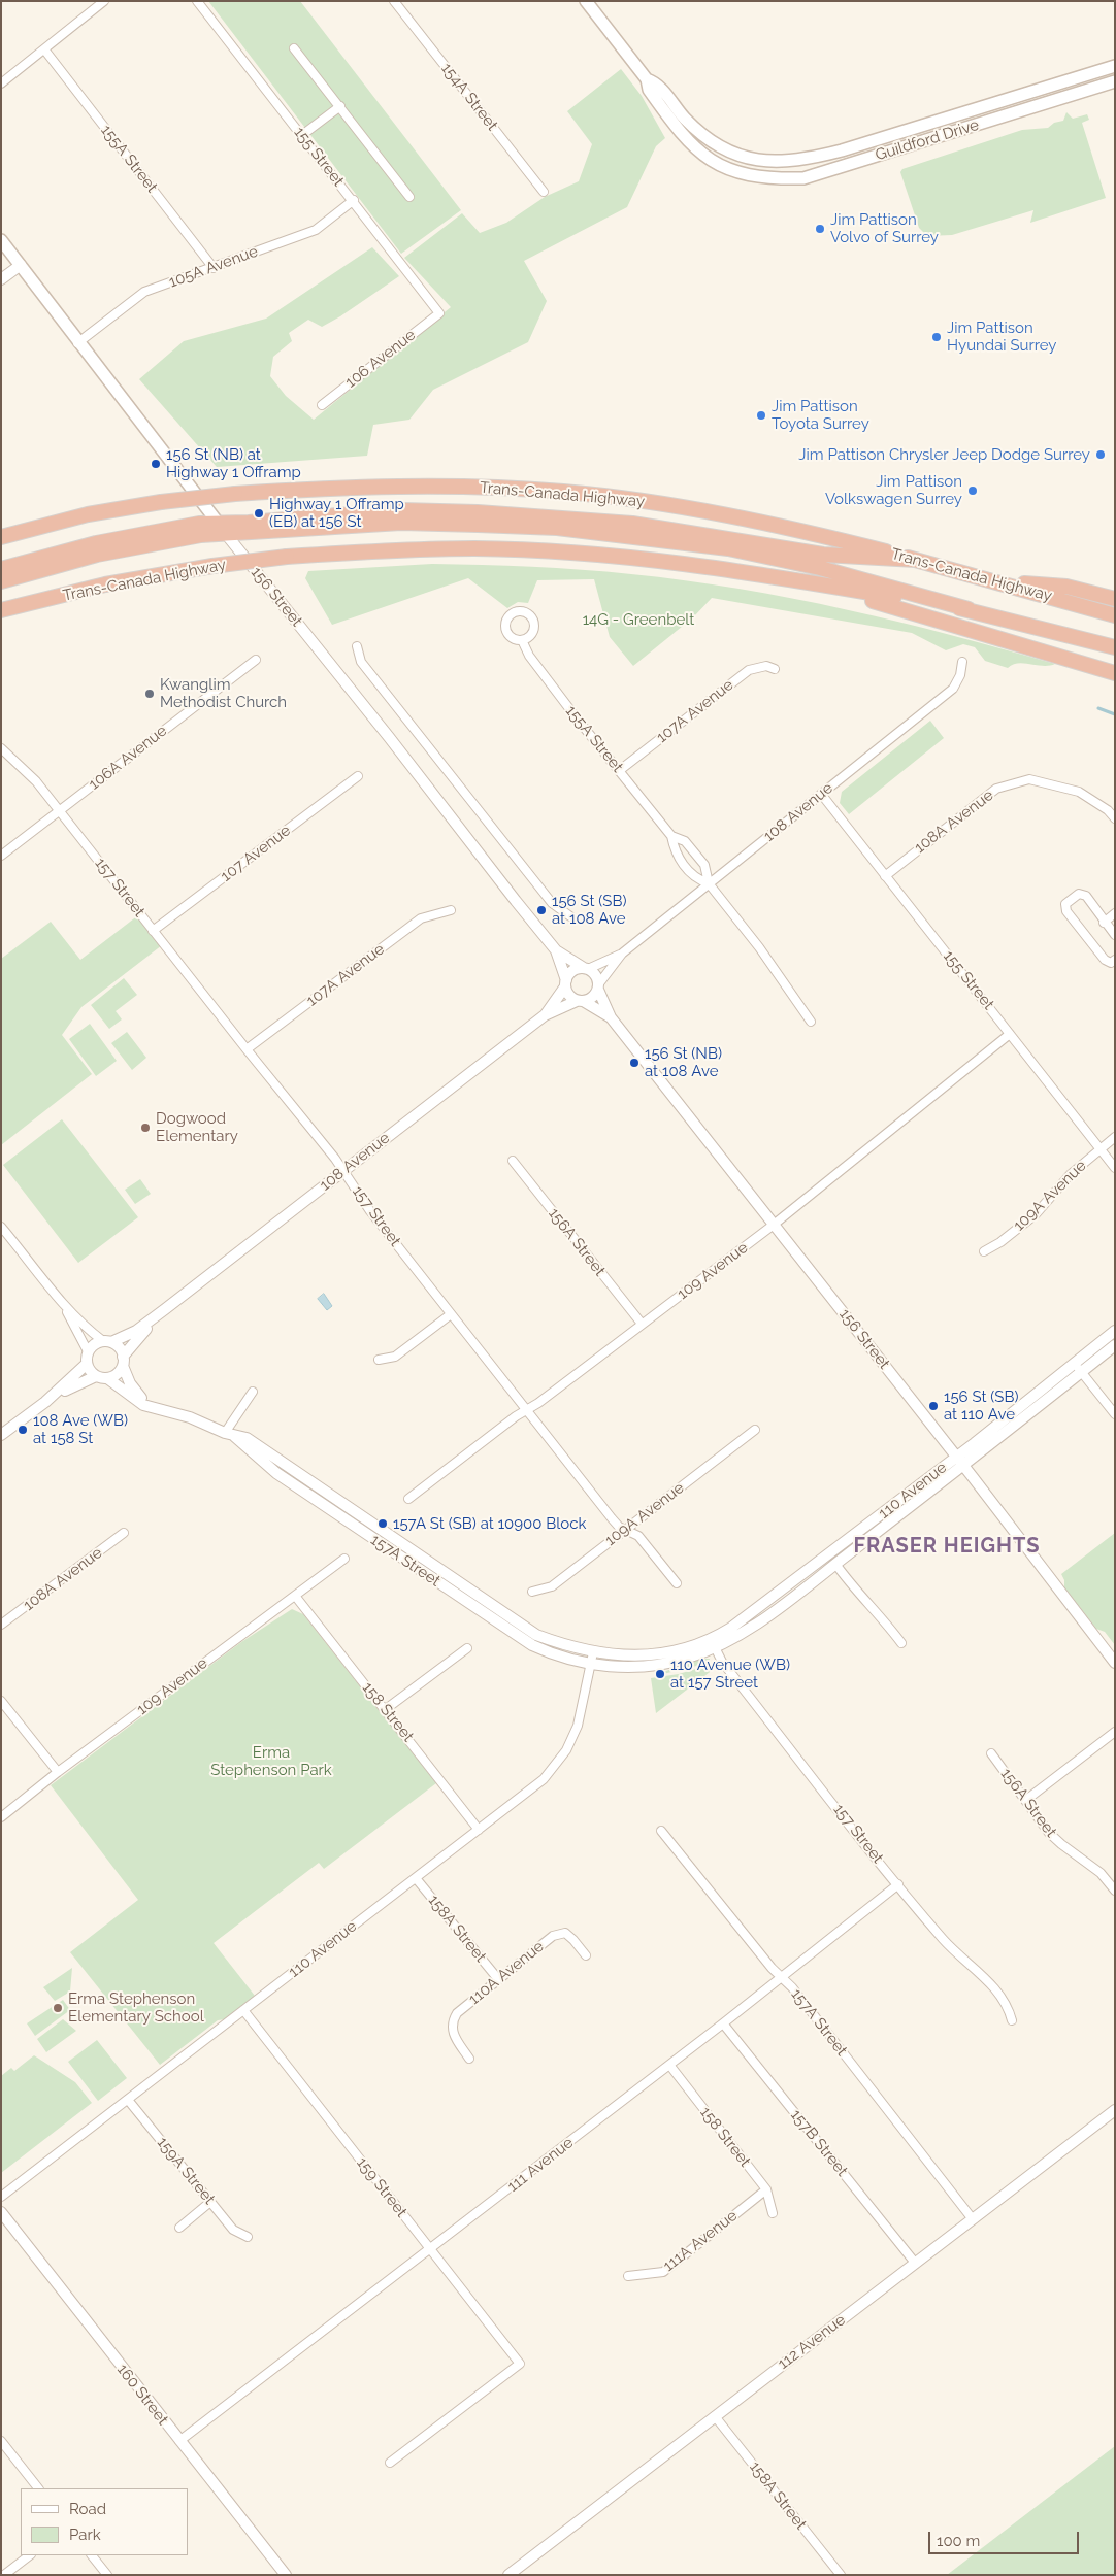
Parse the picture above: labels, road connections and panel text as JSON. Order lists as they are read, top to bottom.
{
  "streets": {
    "highway": ["Trans-Canada Highway"],
    "main road": ["Guildford Drive", "156 Street"],
    "street": [
      "154A Street",
      "155 Street",
      "155A Street",
      "105A Avenue",
      "106 Avenue",
      "107A Avenue",
      "106A Avenue",
      "108 Avenue",
      "108A Avenue",
      "107 Avenue",
      "157 Street",
      "109A Avenue",
      "156A Street",
      "109 Avenue",
      "110 Avenue",
      "157A Street",
      "158 Street",
      "158A Street",
      "110A Avenue",
      "157B Street",
      "111 Avenue",
      "159A Street",
      "159 Street",
      "111A Avenue",
      "112 Avenue",
      "160 Street"
    ]
  },
  "crossings": [
    ["155 Street", "105A Avenue"],
    ["155 Street", "106 Avenue"],
    ["155 Street", "108 Avenue"],
    ["155 Street", "108A Avenue"],
    ["155 Street", "109A Avenue"],
    ["155 Street", "109 Avenue"],
    ["155A Street", "105A Avenue"],
    ["155A Street", "107A Avenue"],
    ["155A Street", "108 Avenue"],
    ["105A Avenue", "156 Street"],
    ["156 Street", "108 Avenue"],
    ["156 Street", "109 Avenue"],
    ["156 Street", "110 Avenue"],
    ["107A Avenue", "157 Street"],
    ["106A Avenue", "157 Street"],
    ["108 Avenue", "157 Street"],
    ["108 Avenue", "157A Street"],
    ["107 Avenue", "157 Street"],
    ["157 Street", "109A Avenue"],
    ["157 Street", "109 Avenue"],
    ["157 Street", "110 Avenue"],
    ["157 Street", "111 Avenue"],
    ["156A Street", "109 Avenue"],
    ["109 Avenue", "158 Street"],
    ["110 Avenue", "157A Street"],
    ["110 Avenue", "158 Street"],
    ["110 Avenue", "158A Street"],
    ["110 Avenue", "159A Street"],
    ["110 Avenue", "159 Street"],
    ["157A Street", "111 Avenue"],
    ["157A Street", "112 Avenue"],
    ["158 Street", "111 Avenue"],
    ["158 Street", "111A Avenue"],
    ["158A Street", "110A Avenue"],
    ["158A Street", "112 Avenue"],
    ["157B Street", "111 Avenue"],
    ["157B Street", "112 Avenue"],
    ["111 Avenue", "159 Street"],
    ["111 Avenue", "160 Street"]
  ],
  "districts": ["FRASER HEIGHTS"],
  "parks": ["14G - Greenbelt", "Erma Stephenson Park"],
  "places": [
    "Jim Pattison Volvo of Surrey",
    "Jim Pattison Hyundai Surrey",
    "Jim Pattison Toyota Surrey",
    "Jim Pattison Chrysler Jeep Dodge Surrey",
    "156 St (NB) at Highway 1 Offramp",
    "Jim Pattison Volkswagen Surrey",
    "Highway 1 Offramp (EB) at 156 St",
    "Kwanglim Methodist Church",
    "156 St (SB) at 108 Ave",
    "156 St (NB) at 108 Ave",
    "Dogwood Elementary",
    "156 St (SB) at 110 Ave",
    "108 Ave (WB) at 158 St",
    "157A St (SB) at 10900 Block",
    "110 Avenue (WB) at 157 Street",
    "Erma Stephenson Elementary School"
  ],
  "legend": ["Road", "Park"],
  "scale_bar": "100 m"
}
